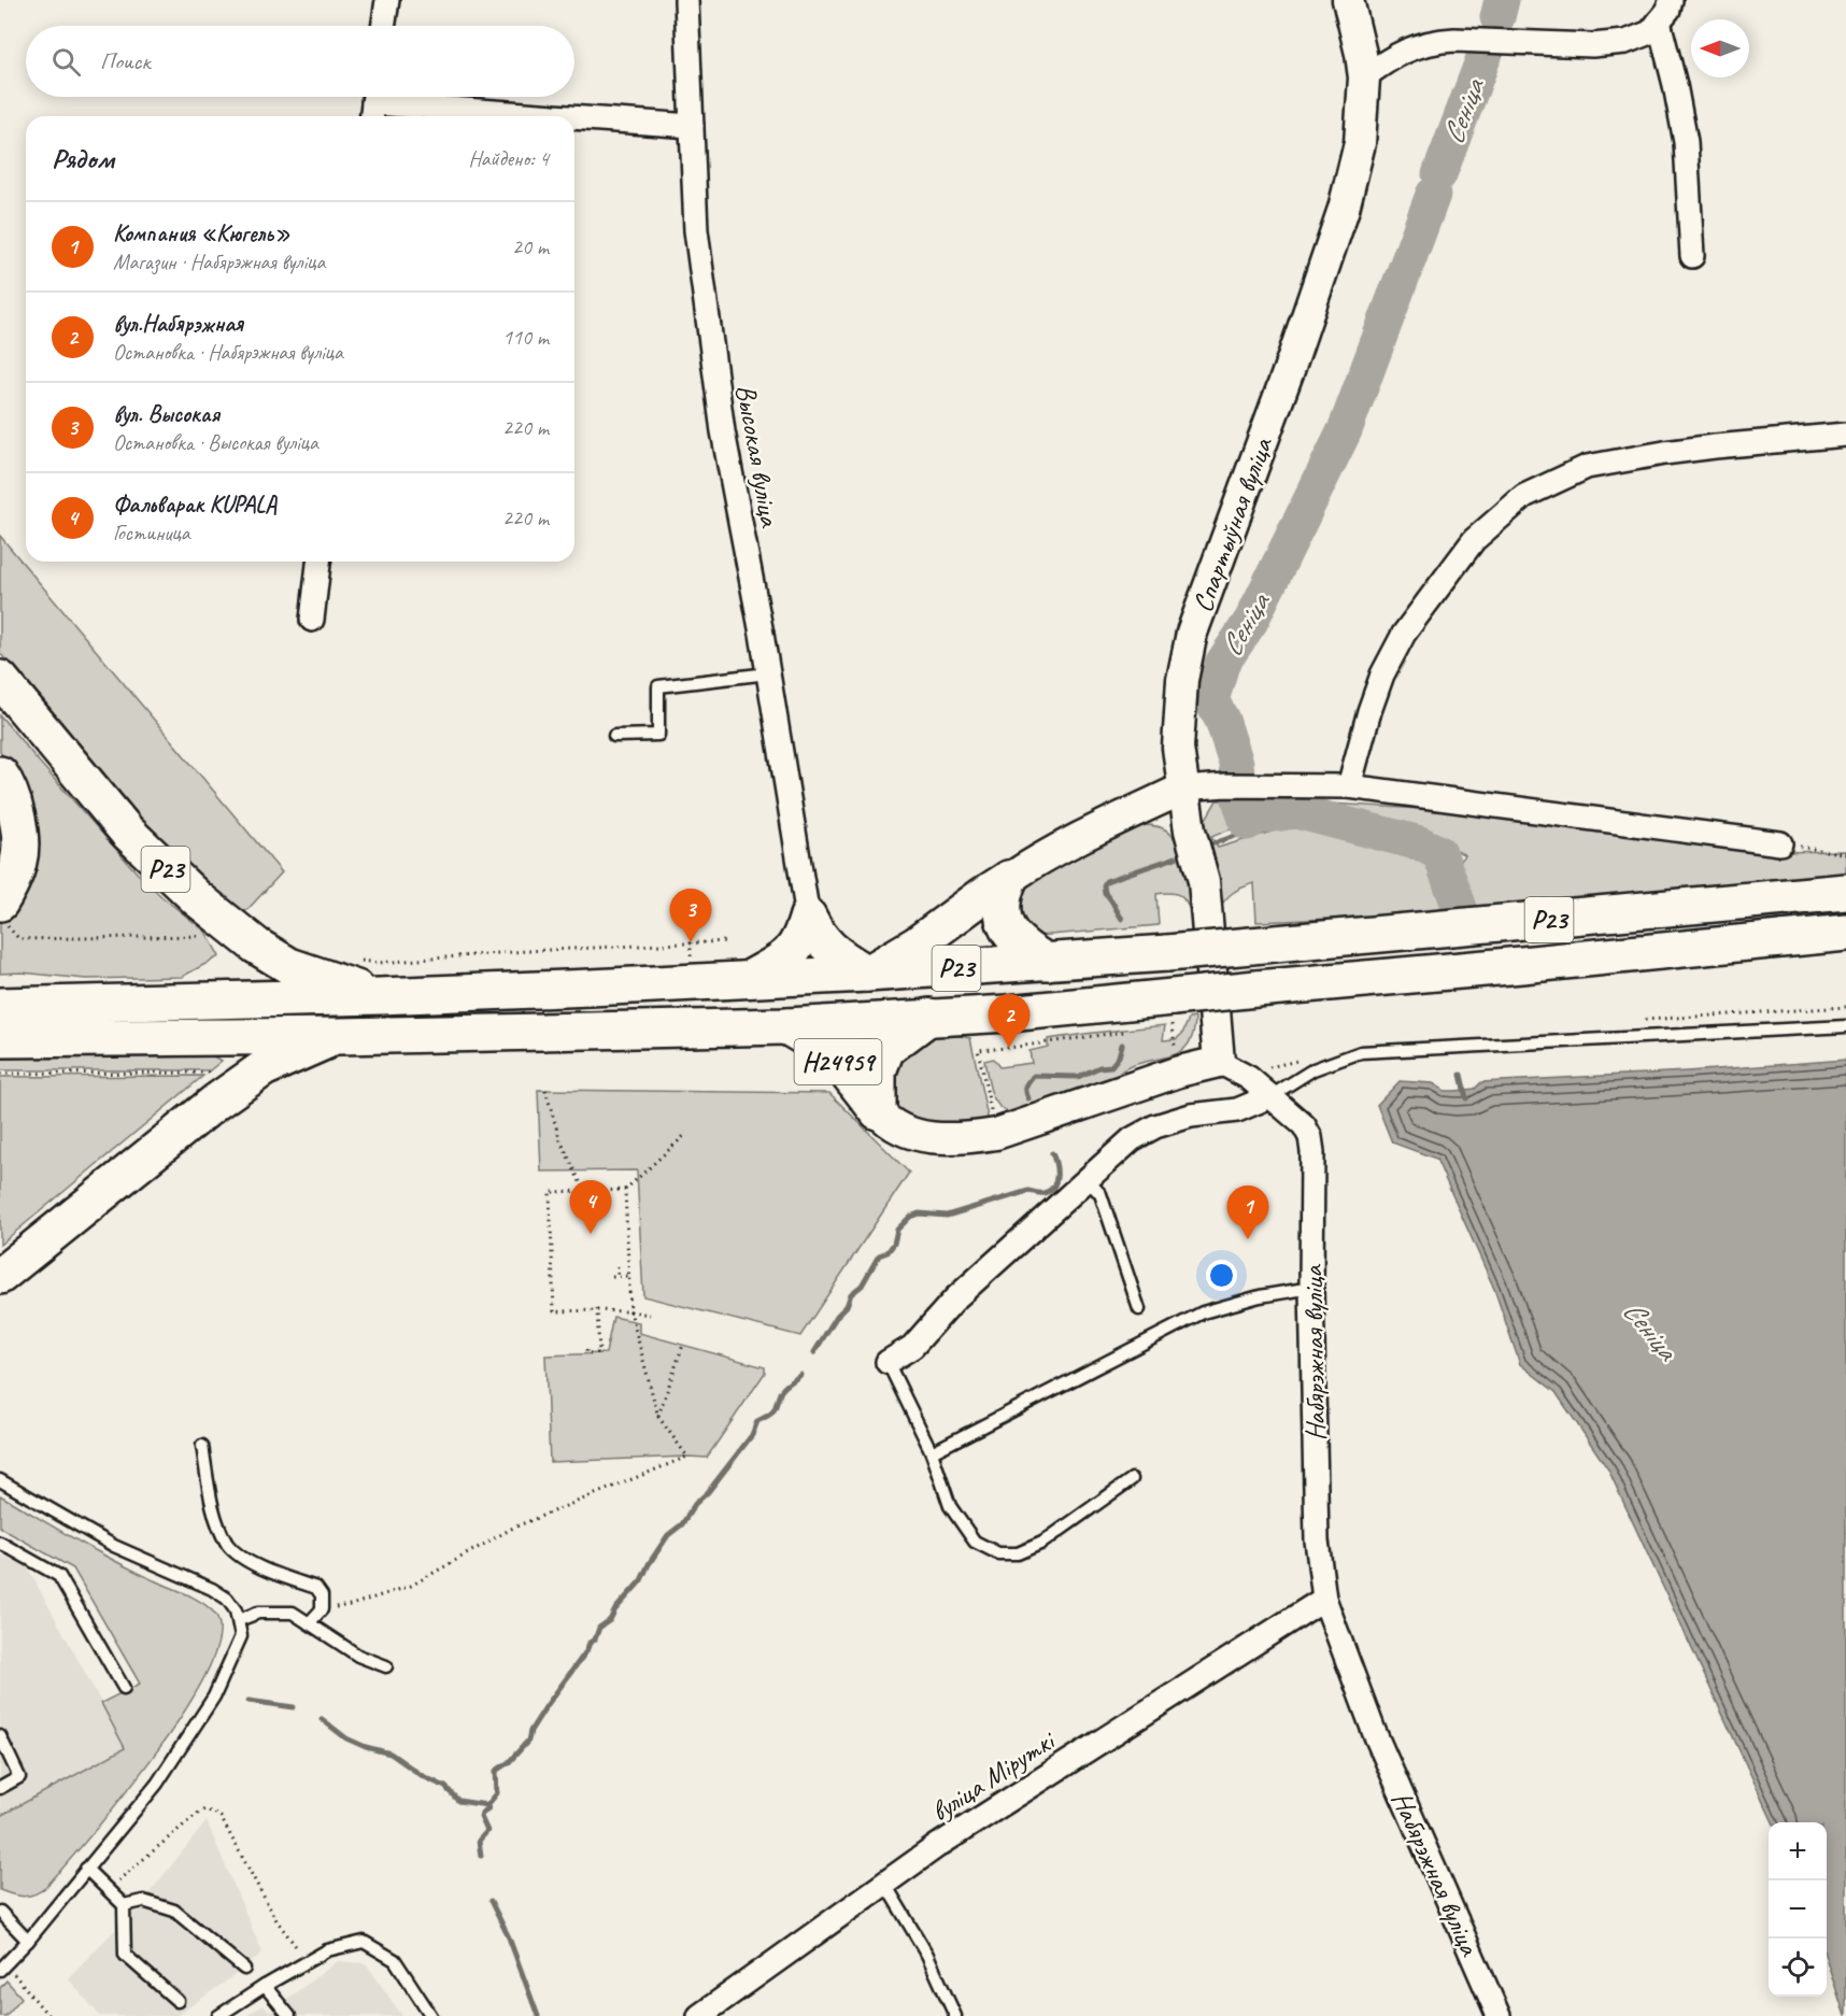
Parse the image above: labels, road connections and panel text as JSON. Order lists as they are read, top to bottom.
{
  "streets": {
    "highway": ["Р23", "Н24959"],
    "street": [
      "Высокая вуліца",
      "Спартыўная вуліца",
      "Набярэжная вуліца",
      "вуліца Міруткі"
    ]
  },
  "crossings": [
    ["Спартыўная вуліца", "Н24959"],
    ["Спартыўная вуліца", "Набярэжная вуліца"],
    ["Р23", "Н24959"],
    ["Н24959", "Набярэжная вуліца"],
    ["Набярэжная вуліца", "вуліца Міруткі"]
  ],
  "water": ["Сеніца"],
  "north": "left",
  "page": {
    "search": "Поиск",
    "heading": ["Рядом", "Найдено: 4"],
    "list": [
      {
        "mark": "1",
        "name": "Компания «Кюгель»",
        "note": "Магазин · Набярэжная вуліца",
        "value": "20 m"
      },
      {
        "mark": "2",
        "name": "вул.Набярэжная",
        "note": "Остановка · Набярэжная вуліца",
        "value": "110 m"
      },
      {
        "mark": "3",
        "name": "вул. Высокая",
        "note": "Остановка · Высокая вуліца",
        "value": "220 m"
      },
      {
        "mark": "4",
        "name": "Фальварак KUPALA",
        "note": "Гостиница",
        "value": "220 m"
      }
    ],
    "pins": [
      "3",
      "2",
      "4",
      "1"
    ],
    "map_buttons": ["+", "−"]
  }
}
